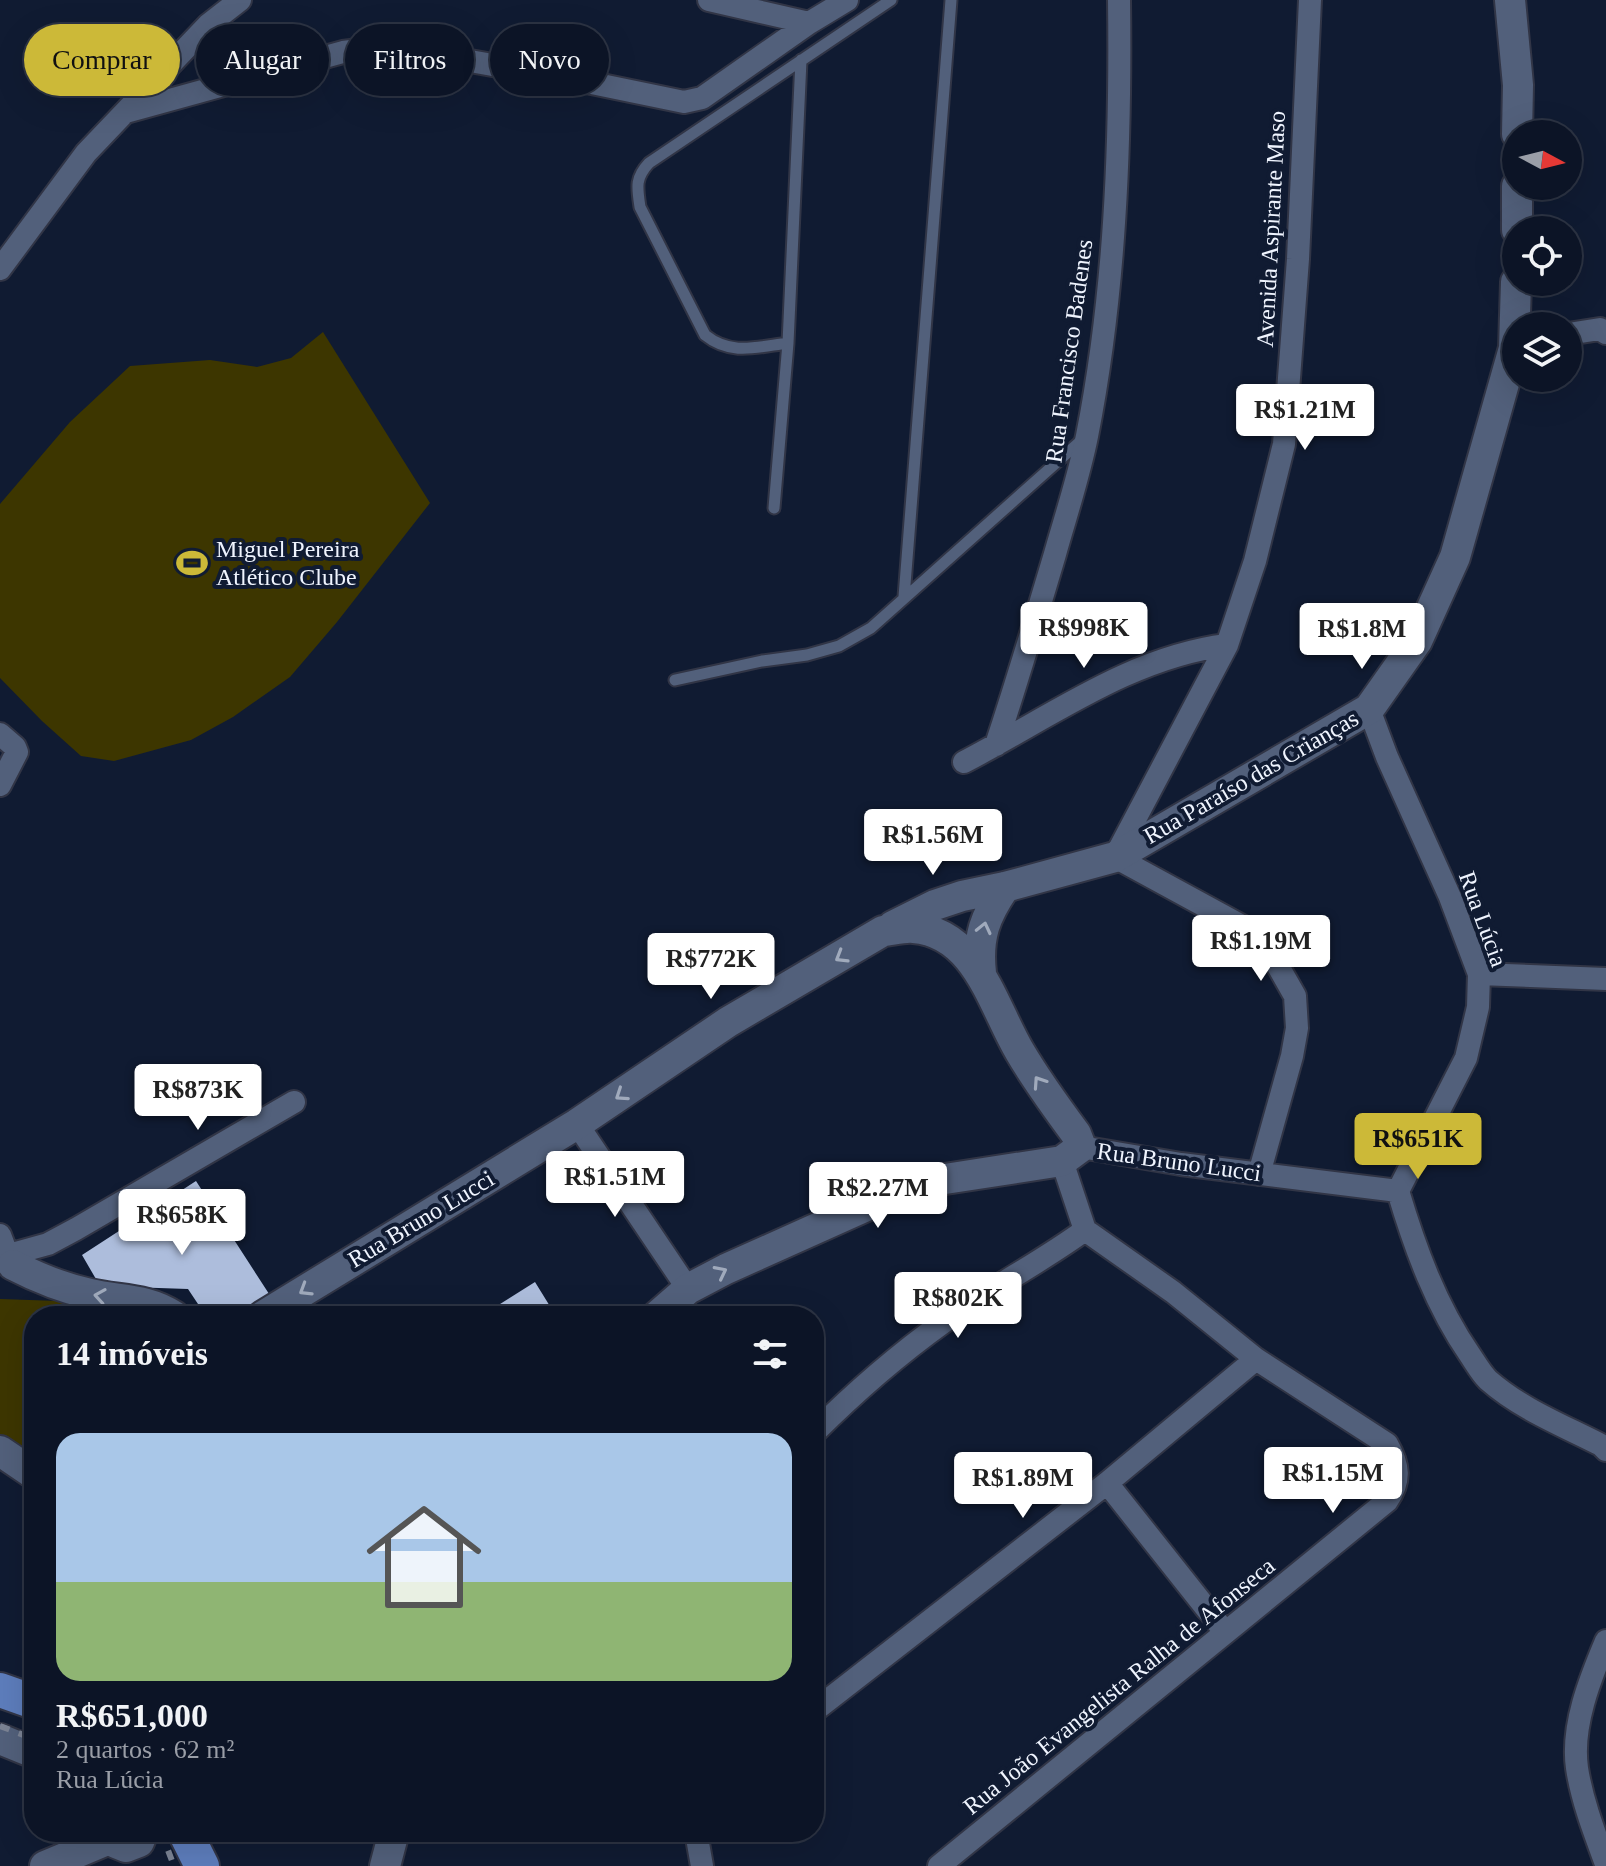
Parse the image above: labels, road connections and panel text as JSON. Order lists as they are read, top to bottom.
{
  "streets": {
    "street": [
      "Avenida Aspirante Maso",
      "Rua Francisco Badenes",
      "Rua Paraíso das Crianças",
      "Rua Lúcia",
      "Rua Bruno Lucci",
      "Rua João Evangelista Ralha de Afonseca"
    ]
  },
  "crossings": [
    ["Avenida Aspirante Maso", "Rua Paraíso das Crianças"],
    ["Rua Paraíso das Crianças", "Rua Lúcia"],
    ["Rua Paraíso das Crianças", "Rua Bruno Lucci"],
    ["Rua Lúcia", "Rua Bruno Lucci"]
  ],
  "places": {
    "sports": ["Miguel Pereira Atlético Clube"]
  },
  "north": "right",
  "page": {
    "chip": [
      "Comprar",
      "Alugar",
      "Filtros",
      "Novo"
    ],
    "price": [
      "R$1.21M",
      "R$998K",
      "R$1.8M",
      "R$1.56M",
      "R$1.19M",
      "R$772K",
      "R$873K",
      "R$651K",
      "R$1.51M",
      "R$2.27M",
      "R$658K",
      "R$802K",
      "R$1.15M",
      "R$1.89M"
    ],
    "heading": "14 imóveis",
    "list": [
      {
        "name": "R$651,000",
        "note": "2 quartos · 62 m² · Rua Lúcia"
      }
    ]
  }
}
